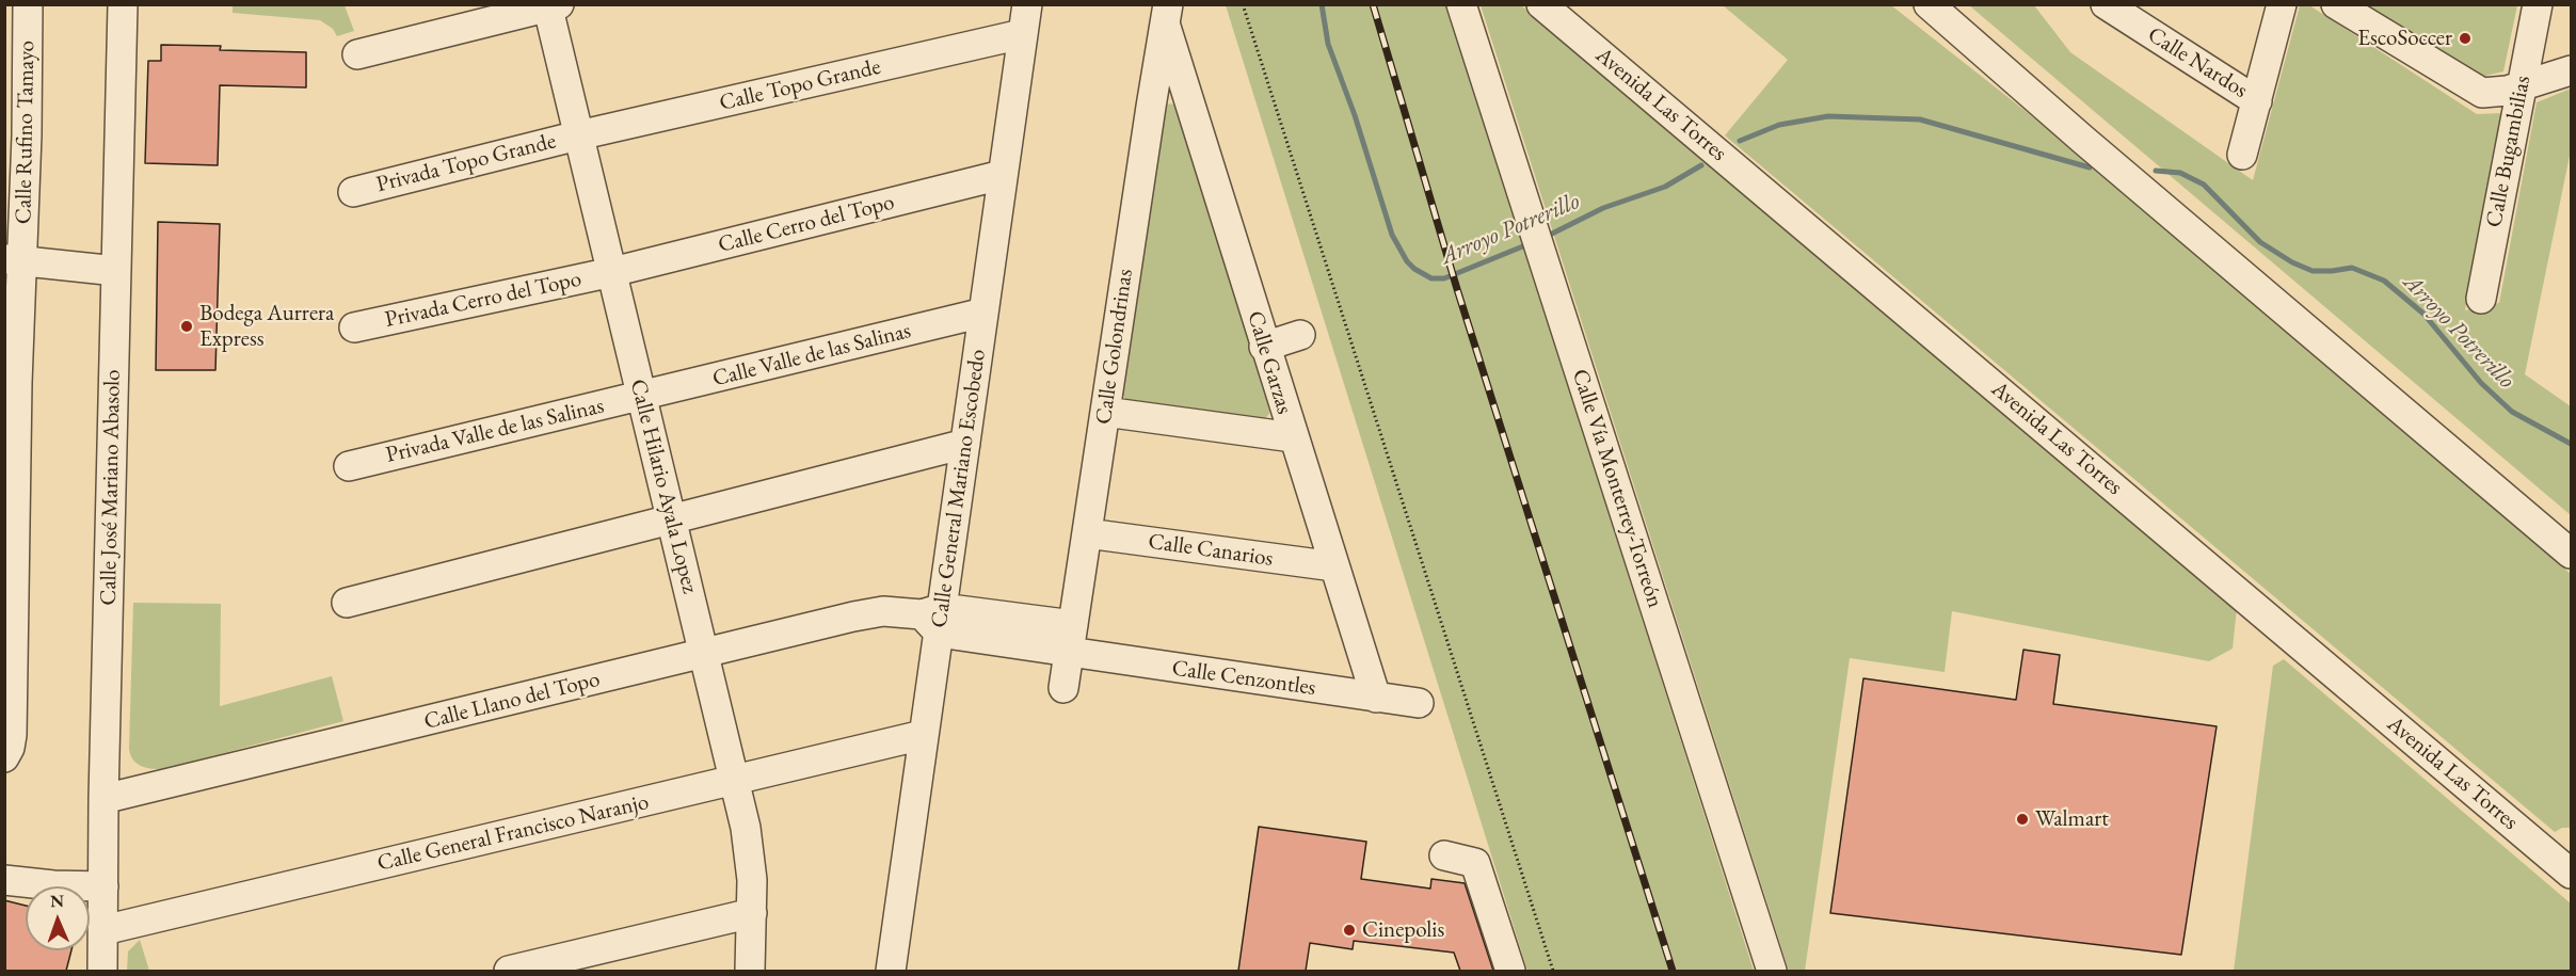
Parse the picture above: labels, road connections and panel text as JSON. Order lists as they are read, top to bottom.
{
  "streets": {
    "street": [
      "Calle Nardos",
      "Calle Topo Grande",
      "Avenida Las Torres",
      "Calle Rufino Tamayo",
      "Calle Bugambilias",
      "Privada Topo Grande",
      "Calle Cerro del Topo",
      "Privada Cerro del Topo",
      "Calle Golondrinas",
      "Calle Valle de las Salinas",
      "Calle Garzas",
      "Privada Valle de las Salinas",
      "Calle Hilario Ayala Lopez",
      "Calle José Mariano Abasolo",
      "Calle General Mariano Escobedo",
      "Calle Vía Monterrey-Torreón",
      "Calle Canarios",
      "Calle Cenzontles",
      "Calle Llano del Topo",
      "Calle General Francisco Naranjo"
    ]
  },
  "crossings": [
    ["Calle Topo Grande", "Privada Topo Grande"],
    ["Calle Topo Grande", "Calle Hilario Ayala Lopez"],
    ["Calle Topo Grande", "Calle General Mariano Escobedo"],
    ["Privada Topo Grande", "Calle Hilario Ayala Lopez"],
    ["Calle Cerro del Topo", "Privada Cerro del Topo"],
    ["Calle Cerro del Topo", "Calle Hilario Ayala Lopez"],
    ["Calle Cerro del Topo", "Calle General Mariano Escobedo"],
    ["Privada Cerro del Topo", "Calle Hilario Ayala Lopez"],
    ["Calle Golondrinas", "Calle Garzas"],
    ["Calle Golondrinas", "Calle Canarios"],
    ["Calle Golondrinas", "Calle Cenzontles"],
    ["Calle Valle de las Salinas", "Privada Valle de las Salinas"],
    ["Calle Valle de las Salinas", "Calle Hilario Ayala Lopez"],
    ["Calle Valle de las Salinas", "Calle General Mariano Escobedo"],
    ["Calle Garzas", "Calle Canarios"],
    ["Calle Garzas", "Calle Cenzontles"],
    ["Privada Valle de las Salinas", "Calle Hilario Ayala Lopez"],
    ["Calle Hilario Ayala Lopez", "Calle Llano del Topo"],
    ["Calle Hilario Ayala Lopez", "Calle General Francisco Naranjo"],
    ["Calle José Mariano Abasolo", "Calle Llano del Topo"],
    ["Calle José Mariano Abasolo", "Calle General Francisco Naranjo"],
    ["Calle General Mariano Escobedo", "Calle Cenzontles"],
    ["Calle General Mariano Escobedo", "Calle Llano del Topo"],
    ["Calle General Mariano Escobedo", "Calle General Francisco Naranjo"],
    ["Calle Cenzontles", "Calle Llano del Topo"]
  ],
  "water": ["Arroyo Potrerillo"],
  "places": [
    "EscoSoccer",
    "Bodega Aurrera Express",
    "Walmart",
    "Cinepolis"
  ],
  "north": "top"
}
